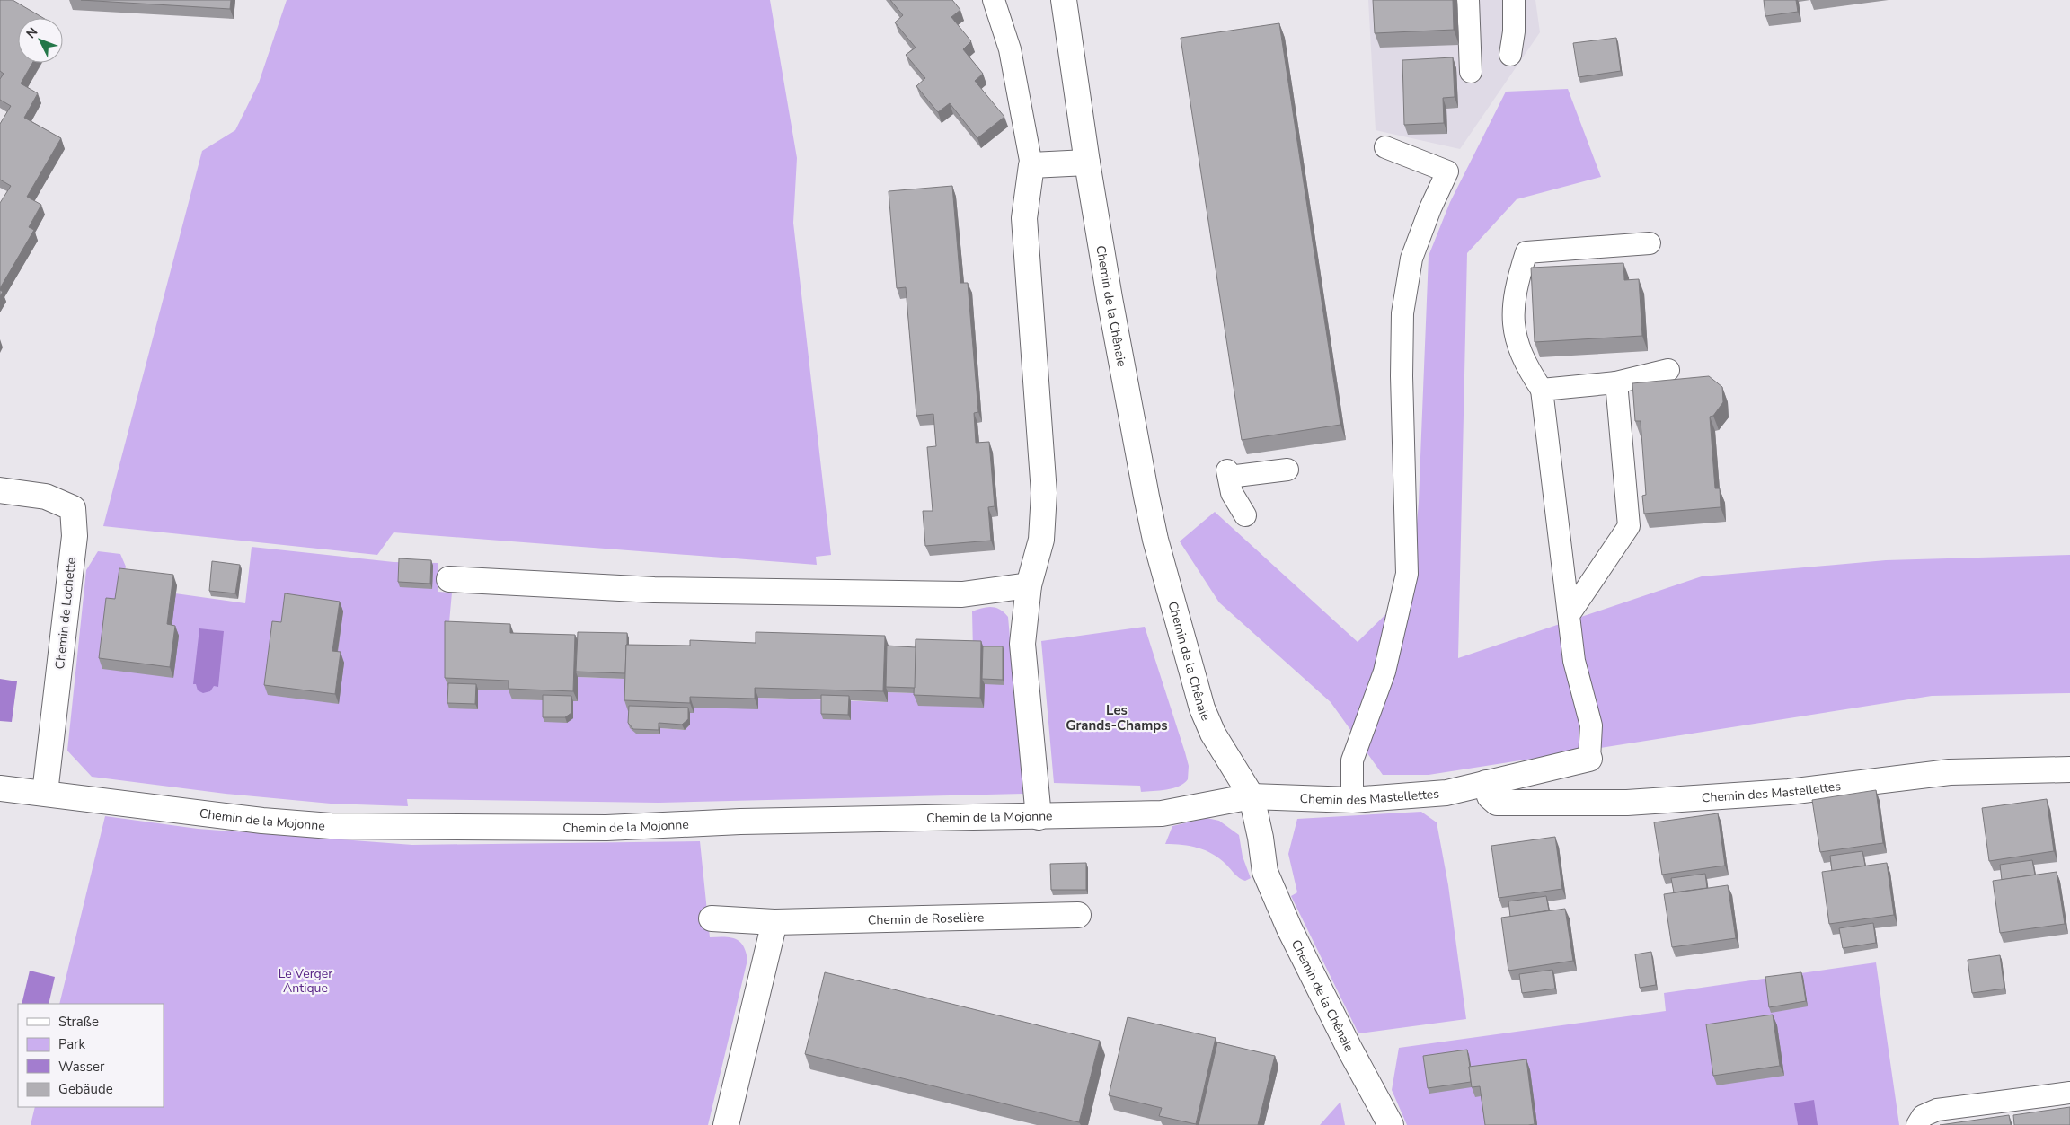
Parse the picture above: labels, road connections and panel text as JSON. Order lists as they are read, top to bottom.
{
  "streets": {
    "street": [
      "Chemin de la Chênaie",
      "Chemin de Lochette",
      "Chemin des Mastellettes",
      "Chemin de la Mojonne",
      "Chemin de Roselière"
    ]
  },
  "crossings": [
    ["Chemin de la Chênaie", "Chemin des Mastellettes"],
    ["Chemin de la Chênaie", "Chemin de la Mojonne"],
    ["Chemin de Lochette", "Chemin de la Mojonne"],
    ["Chemin des Mastellettes", "Chemin de la Mojonne"]
  ],
  "districts": ["Les Grands-Champs"],
  "parks": ["Le Verger Antique"],
  "legend": [
    "Straße",
    "Park",
    "Wasser",
    "Gebäude"
  ],
  "north": "top left"
}
